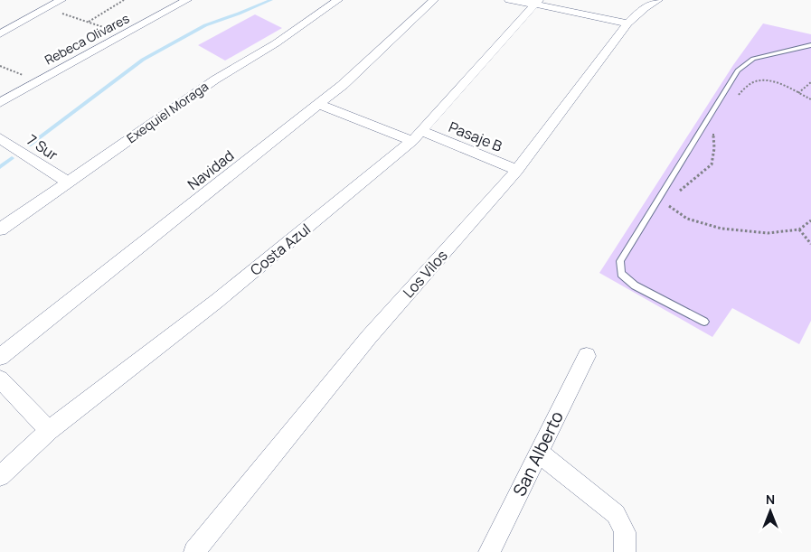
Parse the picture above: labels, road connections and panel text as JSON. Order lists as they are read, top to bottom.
{
  "streets": {
    "street": [
      "Rebeca Olivares",
      "Exequiel Moraga",
      "Pasaje B",
      "7 Sur",
      "Navidad",
      "Costa Azul",
      "Los Vilos",
      "San Alberto"
    ]
  },
  "crossings": [
    ["Exequiel Moraga", "7 Sur"],
    ["Pasaje B", "Navidad"],
    ["Pasaje B", "Costa Azul"],
    ["Pasaje B", "Los Vilos"]
  ],
  "north": "top"
}
